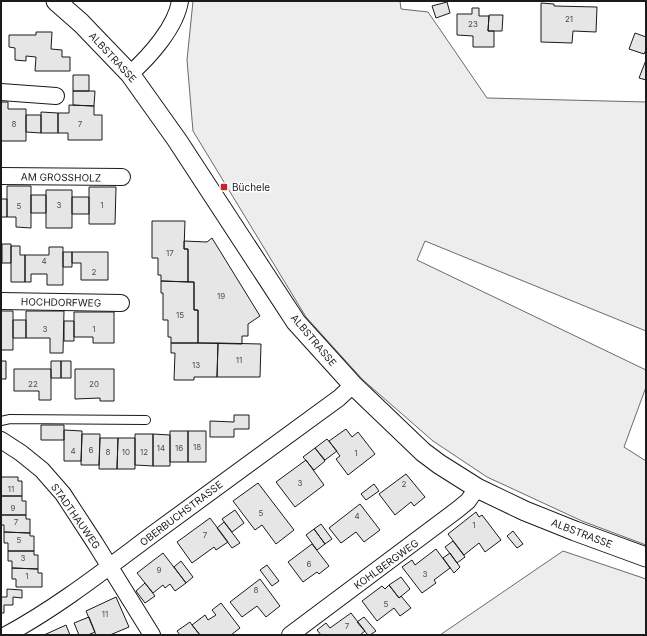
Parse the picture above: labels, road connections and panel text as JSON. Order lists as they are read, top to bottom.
{
  "streets": {
    "street": [
      "ALBSTRASSE",
      "AM GROSSHOLZ",
      "HOCHDORFWEG",
      "OBERBUCHSTRASSE",
      "STADTHAUWEG",
      "KOHLBERGWEG"
    ]
  },
  "crossings": [
    ["ALBSTRASSE", "OBERBUCHSTRASSE"],
    ["ALBSTRASSE", "KOHLBERGWEG"],
    ["OBERBUCHSTRASSE", "STADTHAUWEG"]
  ],
  "places": {
    "transit": ["Büchele"]
  },
  "house_numbers": [
    "21",
    "23",
    "8",
    "7",
    "3",
    "1",
    "5",
    "17",
    "4",
    "2",
    "19",
    "15",
    "3",
    "1",
    "11",
    "13",
    "22",
    "20",
    "18",
    "14",
    "16",
    "6",
    "4",
    "8",
    "10",
    "12",
    "1",
    "3",
    "2",
    "11",
    "9",
    "5",
    "4",
    "7",
    "1",
    "7",
    "5",
    "3",
    "6",
    "9",
    "3",
    "1",
    "8",
    "5",
    "11",
    "7"
  ]
}
